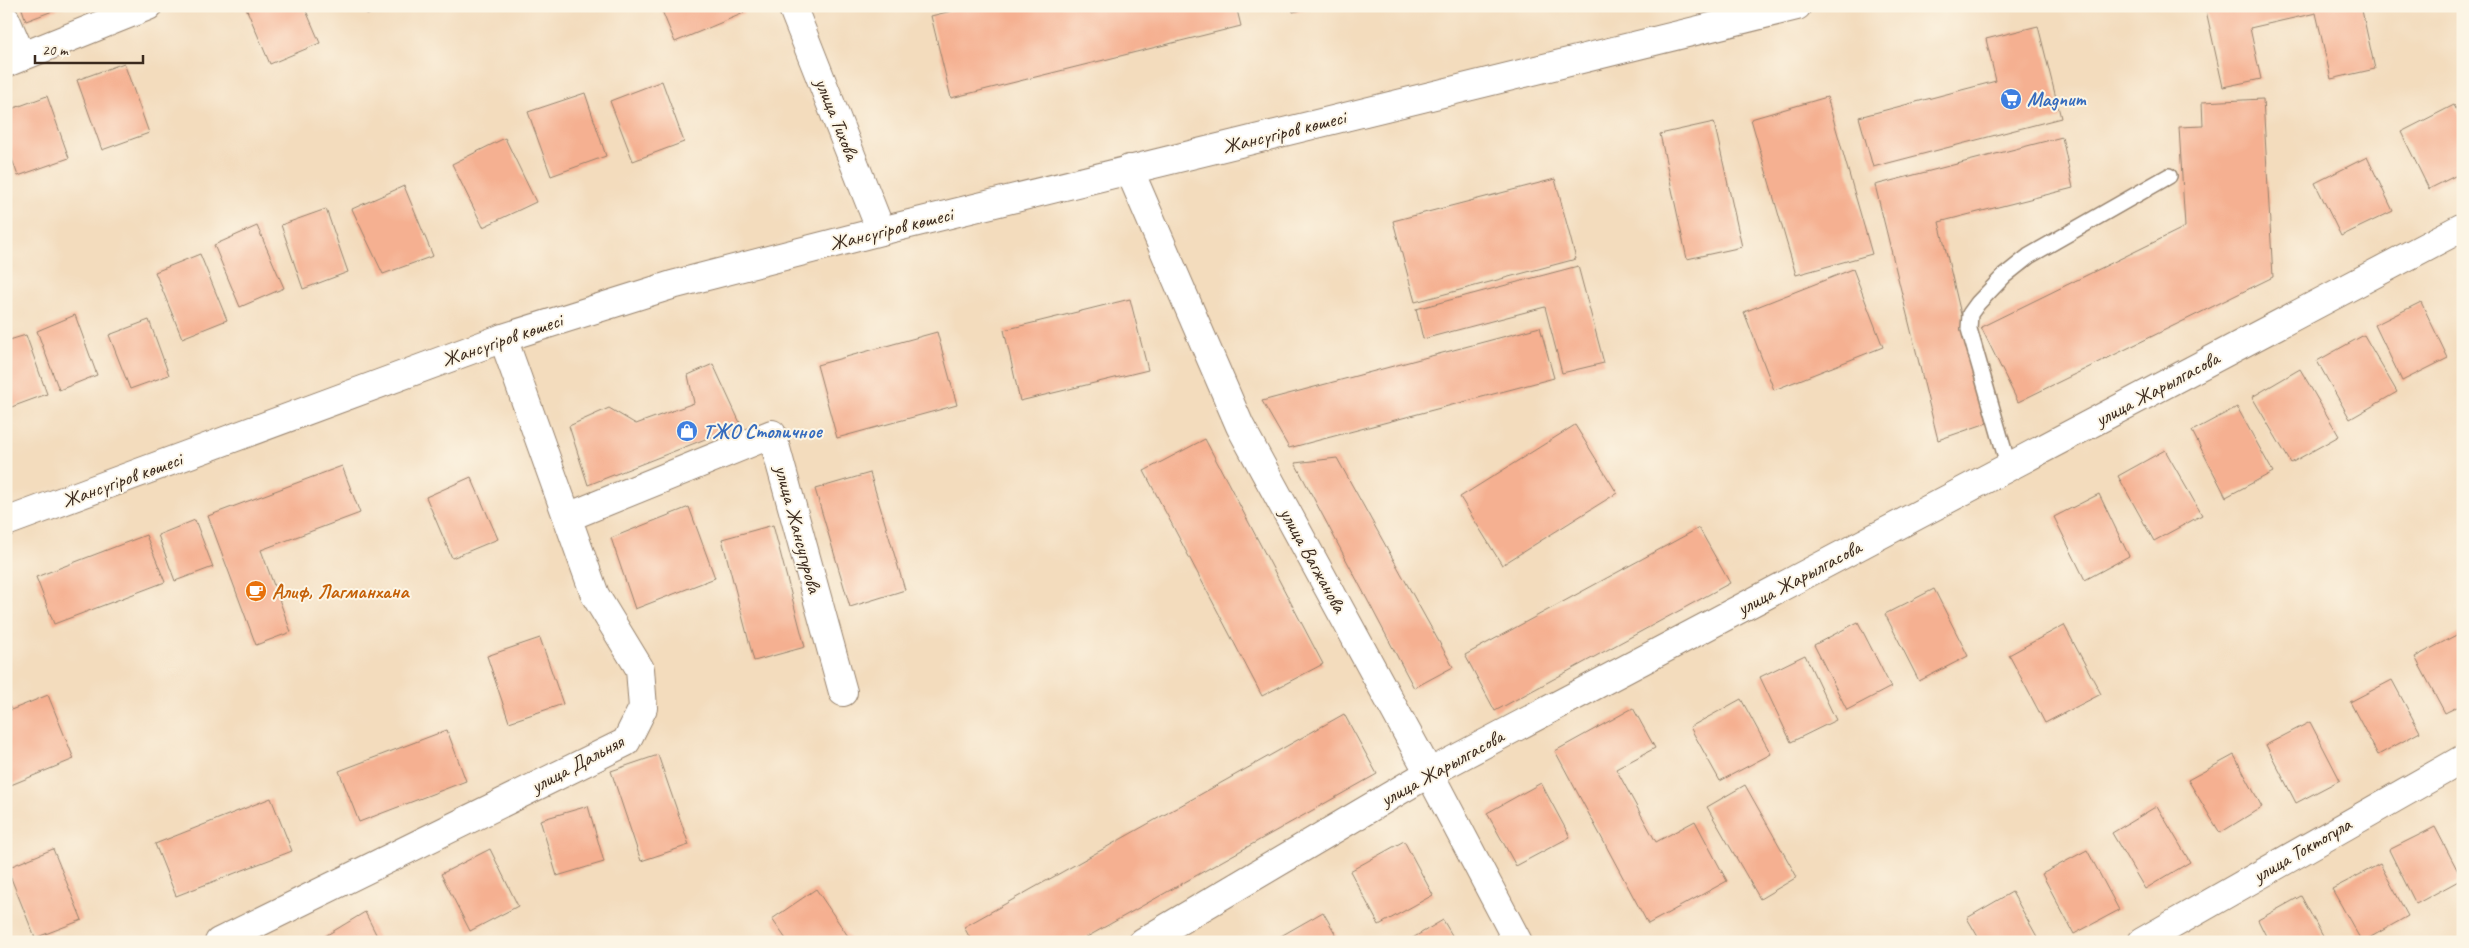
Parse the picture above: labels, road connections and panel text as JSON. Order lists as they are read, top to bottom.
{
  "streets": {
    "street": [
      "улица Тихова",
      "Жансүгіров көшесі",
      "улица Жарылгасова",
      "улица Жансугурова",
      "улица Вагжанова",
      "улица Дальняя",
      "улица Токтогула"
    ]
  },
  "crossings": [
    ["улица Тихова", "Жансүгіров көшесі"],
    ["Жансүгіров көшесі", "улица Вагжанова"],
    ["Жансүгіров көшесі", "улица Дальняя"],
    ["улица Жарылгасова", "улица Вагжанова"],
    ["улица Жансугурова", "улица Дальняя"]
  ],
  "places": {
    "supermarket": ["Magnum"],
    "shop": ["ТЖО Столичное"],
    "cafe": ["Алиф, Лагманхана"]
  },
  "scale_bar": "20 m"
}
